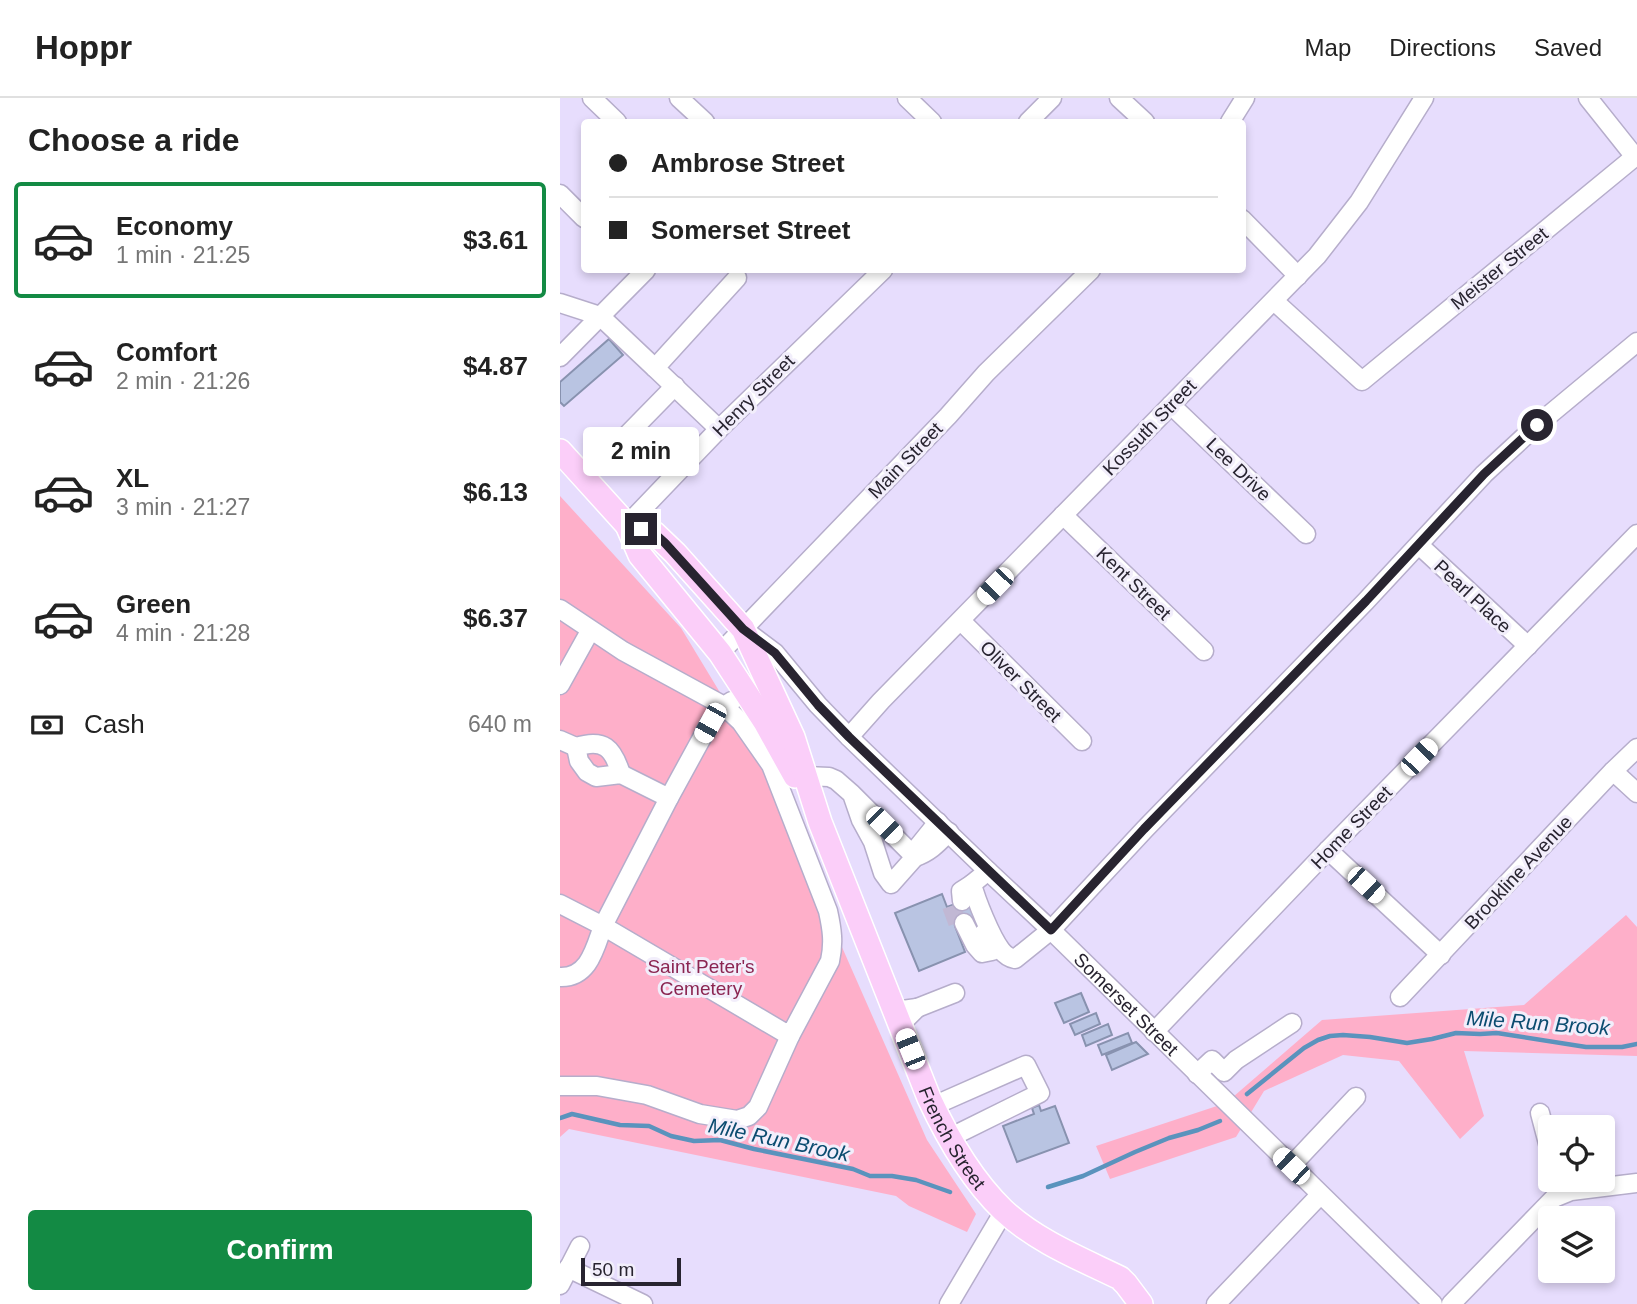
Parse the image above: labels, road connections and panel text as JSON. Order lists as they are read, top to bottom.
{
  "streets": {
    "main road": ["Somerset Street", "French Street"],
    "street": [
      "Meister Street",
      "Henry Street",
      "Kossuth Street",
      "Main Street",
      "Lee Drive",
      "Kent Street",
      "Pearl Place",
      "Oliver Street",
      "Home Street",
      "Brookline Avenue"
    ]
  },
  "crossings": [
    ["Meister Street", "Kossuth Street"],
    ["Henry Street", "Somerset Street"],
    ["Kossuth Street", "Lee Drive"],
    ["Kossuth Street", "Kent Street"],
    ["Kossuth Street", "Oliver Street"],
    ["Kossuth Street", "Somerset Street"],
    ["Main Street", "Somerset Street"],
    ["Main Street", "French Street"],
    ["Pearl Place", "Home Street"],
    ["Home Street", "Somerset Street"],
    ["Somerset Street", "French Street"]
  ],
  "water": ["Mile Run Brook"],
  "parks": ["Saint Peter's Cemetery"],
  "scale_bar": "50 m",
  "page": {
    "header": "Hoppr",
    "nav": ["Map", "Directions", "Saved"],
    "heading": "Choose a ride",
    "banner": ["Ambrose Street", "Somerset Street"],
    "list": [
      {
        "name": "Economy",
        "note": "1 min · 21:25",
        "value": "$3.61"
      },
      {
        "name": "Comfort",
        "note": "2 min · 21:26",
        "value": "$4.87"
      },
      {
        "name": "XL",
        "note": "3 min · 21:27",
        "value": "$6.13"
      },
      {
        "name": "Green",
        "note": "4 min · 21:28",
        "value": "$6.37"
      }
    ],
    "bubble": "2 min",
    "pay": ["Cash", "640 m"],
    "buttons": "Confirm",
    "scale": "50 m"
  }
}
